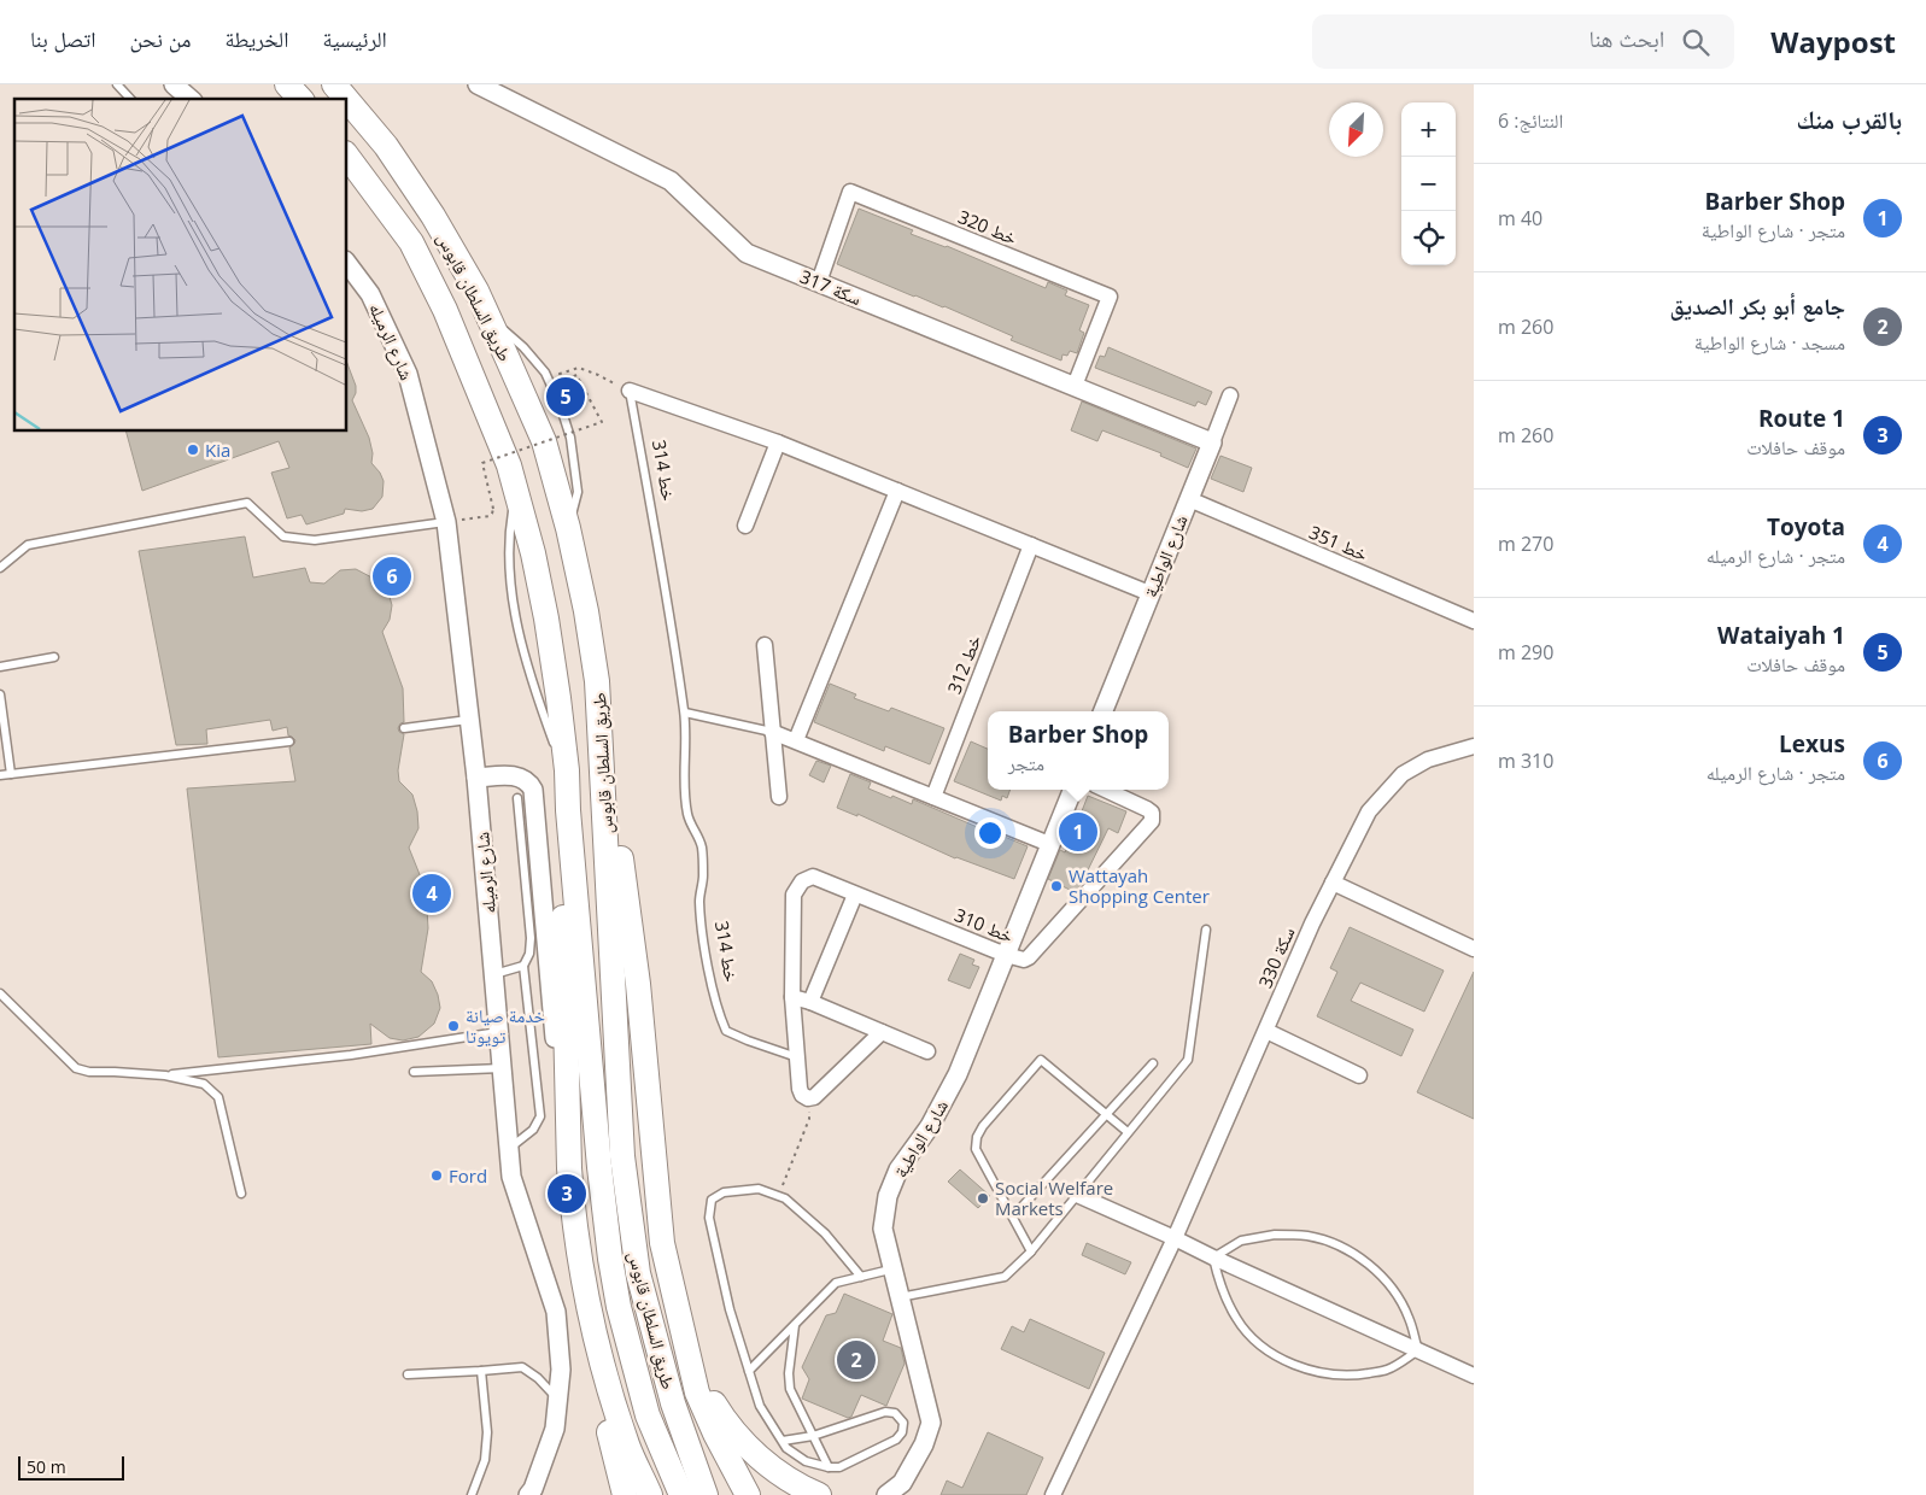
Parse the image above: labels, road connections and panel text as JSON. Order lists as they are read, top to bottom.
{
  "streets": {
    "highway": ["طريق السلطان قابوس"],
    "street": [
      "خط 320",
      "سكة 317",
      "شارع الرميله",
      "خط 351",
      "شارع الواطية",
      "خط 312",
      "خط 310",
      "سكة 330"
    ],
    "lane": ["خط 314"]
  },
  "crossings": [
    ["خط 320", "سكة 317"],
    ["سكة 317", "شارع الواطية"],
    ["خط 351", "شارع الواطية"],
    ["شارع الواطية", "خط 310"]
  ],
  "places": [
    "Kia",
    "Wattayah Shopping Center",
    "خدمة صيانة تويوتا",
    "Ford",
    "Social Welfare Markets"
  ],
  "scale_bar": "50 m",
  "north": "bottom left",
  "page": {
    "header": "Waypost",
    "search": "ابحث هنا",
    "nav": [
      "الرئيسية",
      "الخريطة",
      "من نحن",
      "اتصل بنا"
    ],
    "heading": ["بالقرب منك", "النتائج: 6"],
    "map_buttons": ["+", "−"],
    "list": [
      {
        "mark": "1",
        "name": "Barber Shop",
        "note": "متجر · شارع الواطية",
        "value": "40 m"
      },
      {
        "mark": "2",
        "name": "جامع أبو بكر الصديق",
        "note": "مسجد · شارع الواطية",
        "value": "260 m"
      },
      {
        "mark": "3",
        "name": "Route 1",
        "note": "موقف حافلات",
        "value": "260 m"
      },
      {
        "mark": "4",
        "name": "Toyota",
        "note": "متجر · شارع الرميله",
        "value": "270 m"
      },
      {
        "mark": "5",
        "name": "Wataiyah 1",
        "note": "موقف حافلات",
        "value": "290 m"
      },
      {
        "mark": "6",
        "name": "Lexus",
        "note": "متجر · شارع الرميله",
        "value": "310 m"
      }
    ],
    "pins": [
      "5",
      "6",
      "1",
      "4",
      "3",
      "2"
    ],
    "popup": ["Barber Shop", "متجر"],
    "scale": "50 m"
  }
}
